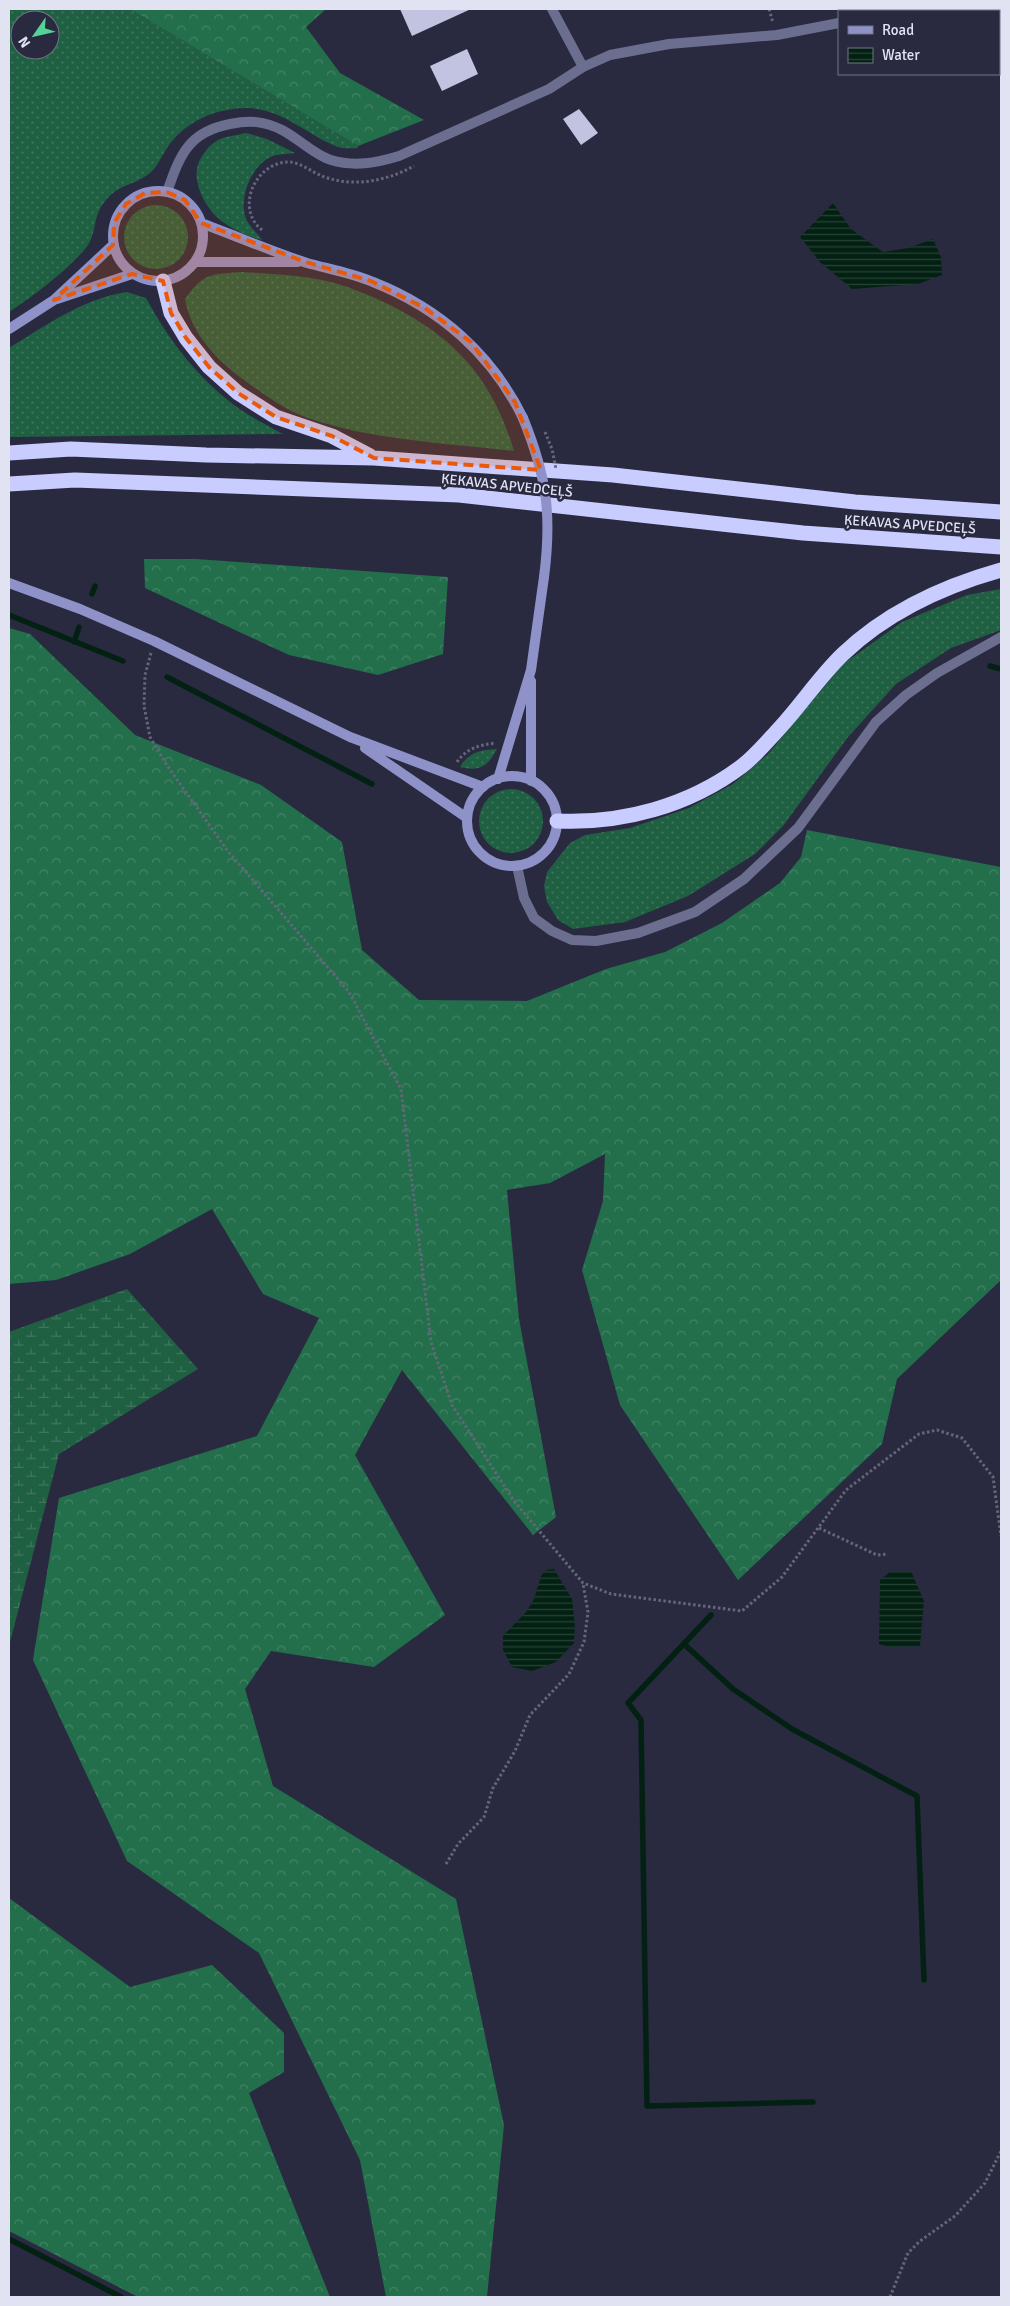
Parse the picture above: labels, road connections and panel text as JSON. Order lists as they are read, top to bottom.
{
  "streets": {
    "highway": ["ĶEKAVAS APVEDCEĻŠ"]
  },
  "legend": ["Road", "Water"],
  "north": "bottom left"
}
